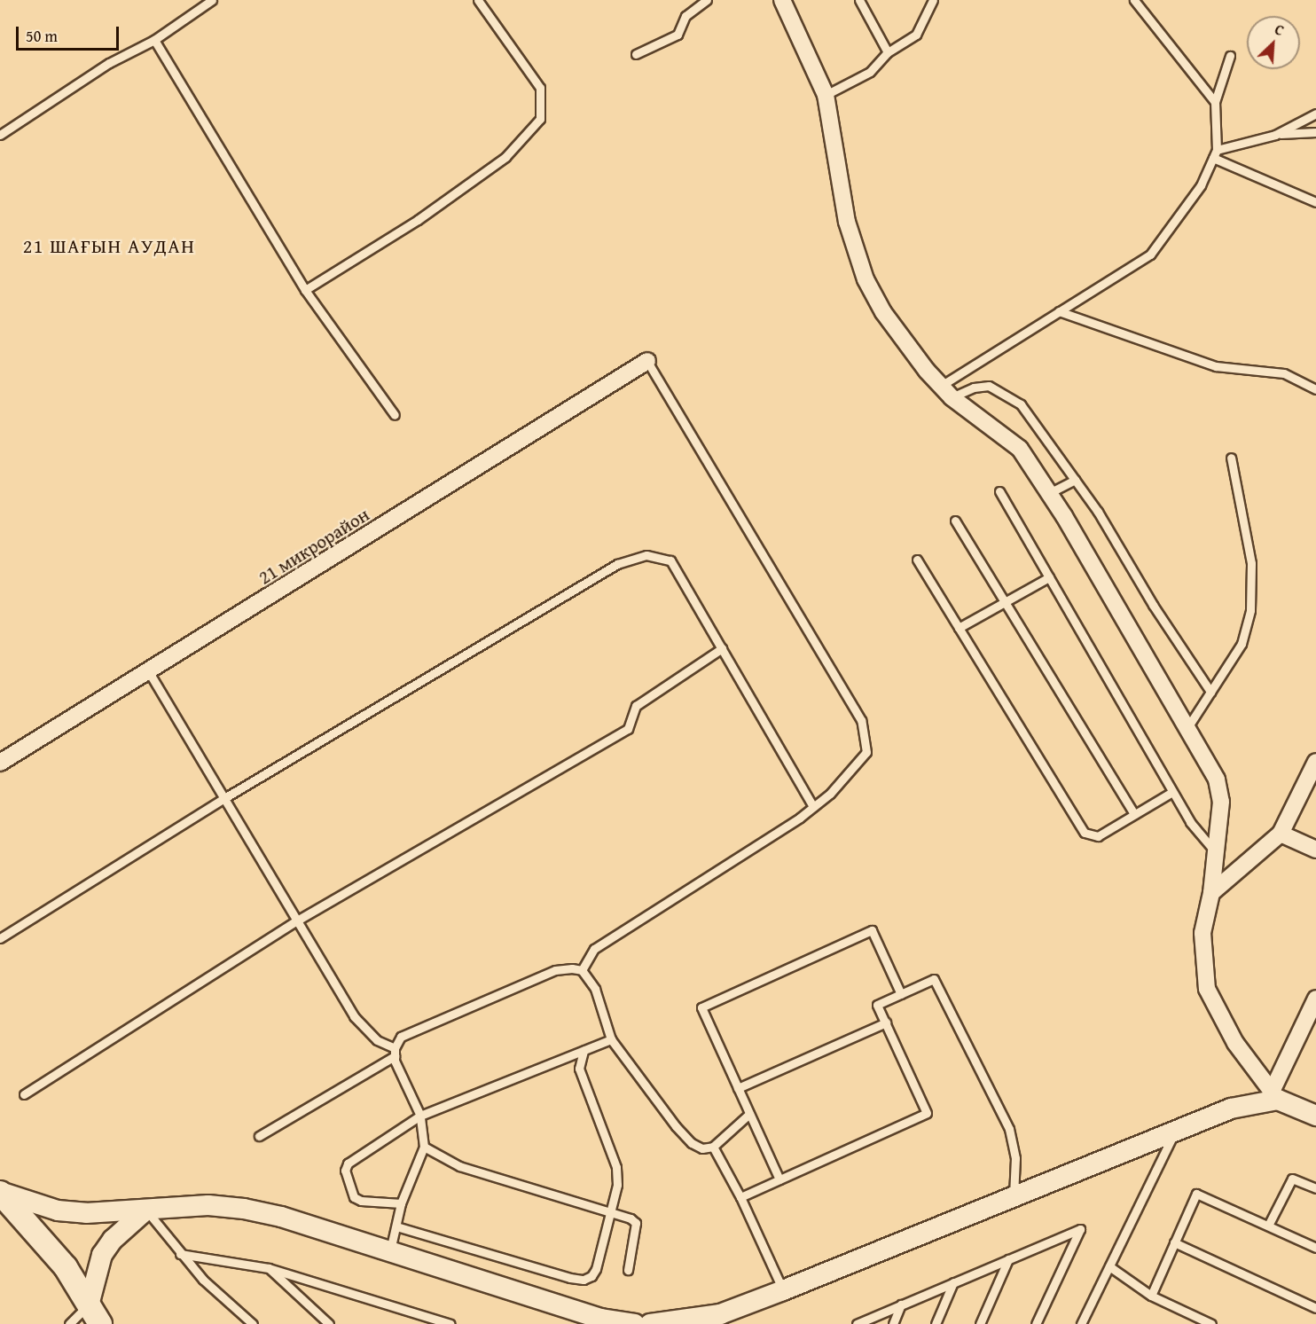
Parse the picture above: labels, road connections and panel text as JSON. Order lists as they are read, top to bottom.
{
  "streets": {
    "street": ["21 микрорайон"]
  },
  "districts": ["21 ШАҒЫН АУДАН"],
  "scale_bar": "50 m",
  "north": "top right"
}
